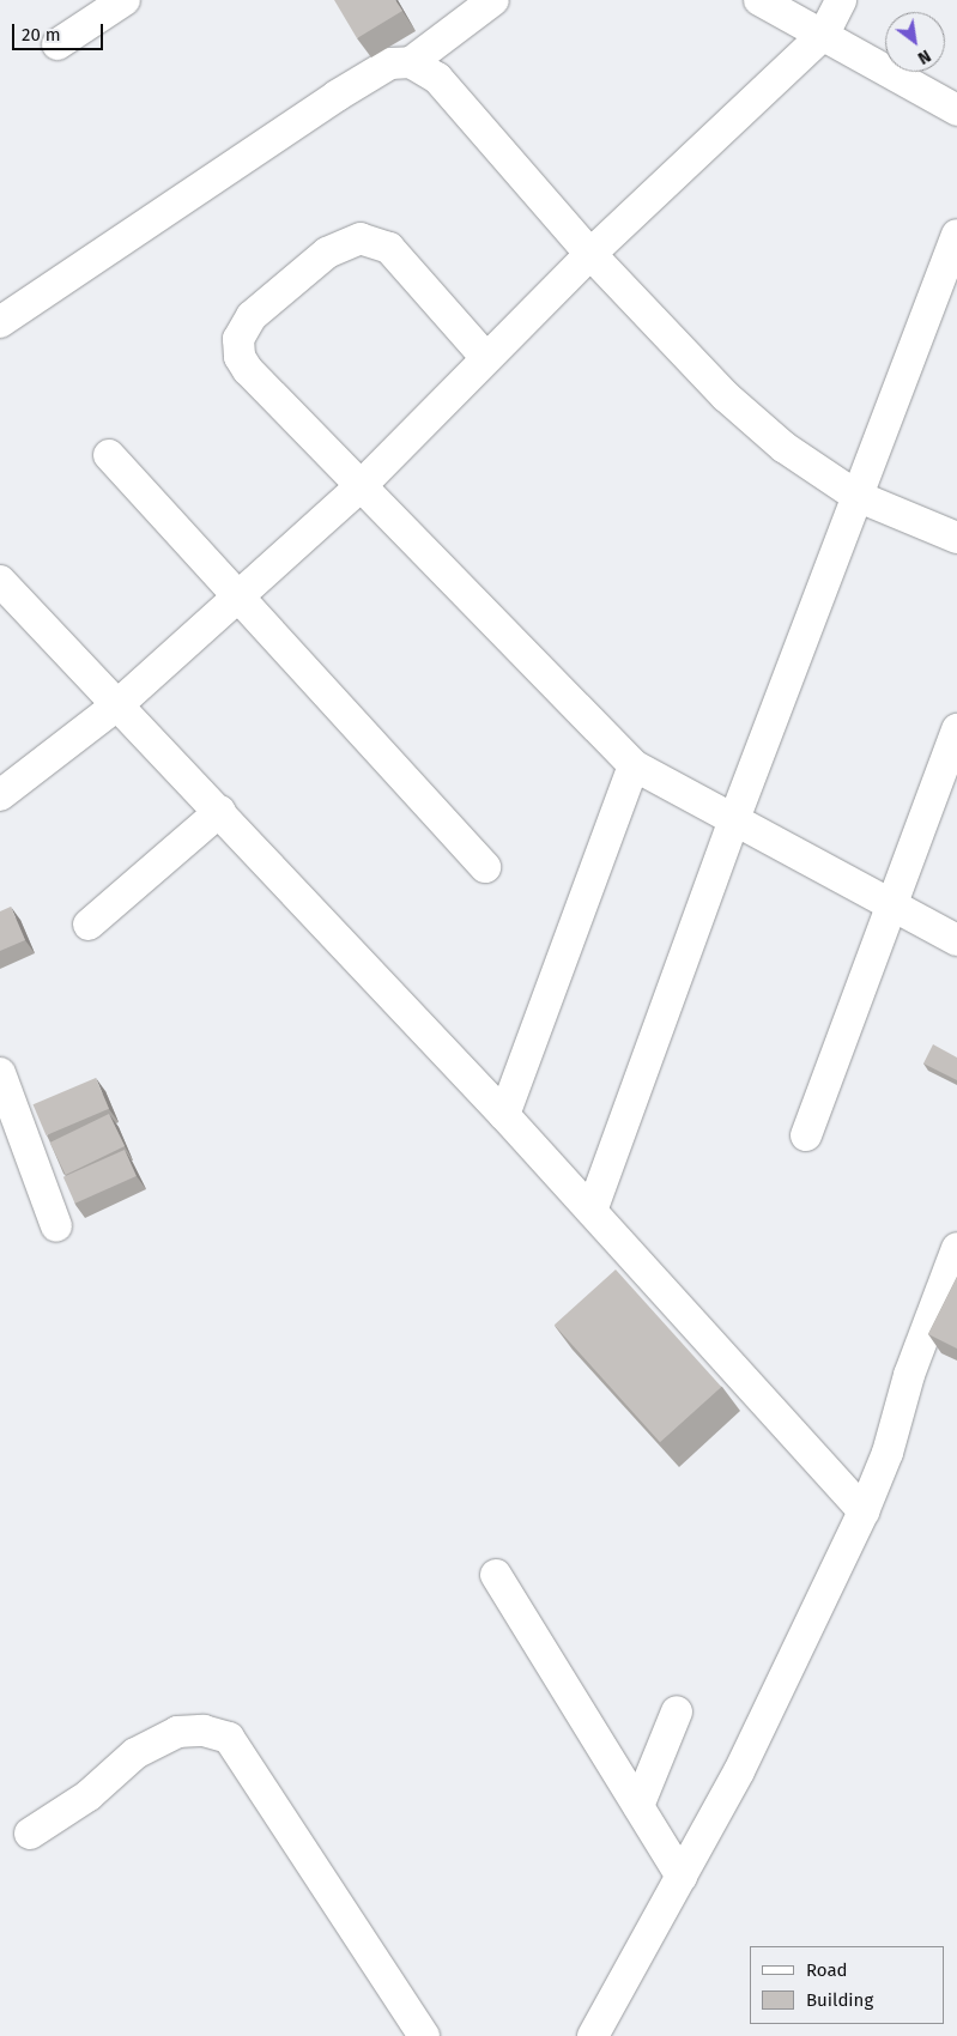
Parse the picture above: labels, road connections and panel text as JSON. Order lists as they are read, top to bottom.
{
  "legend": ["Road", "Building"],
  "scale_bar": "20 m",
  "north": "bottom right"
}
